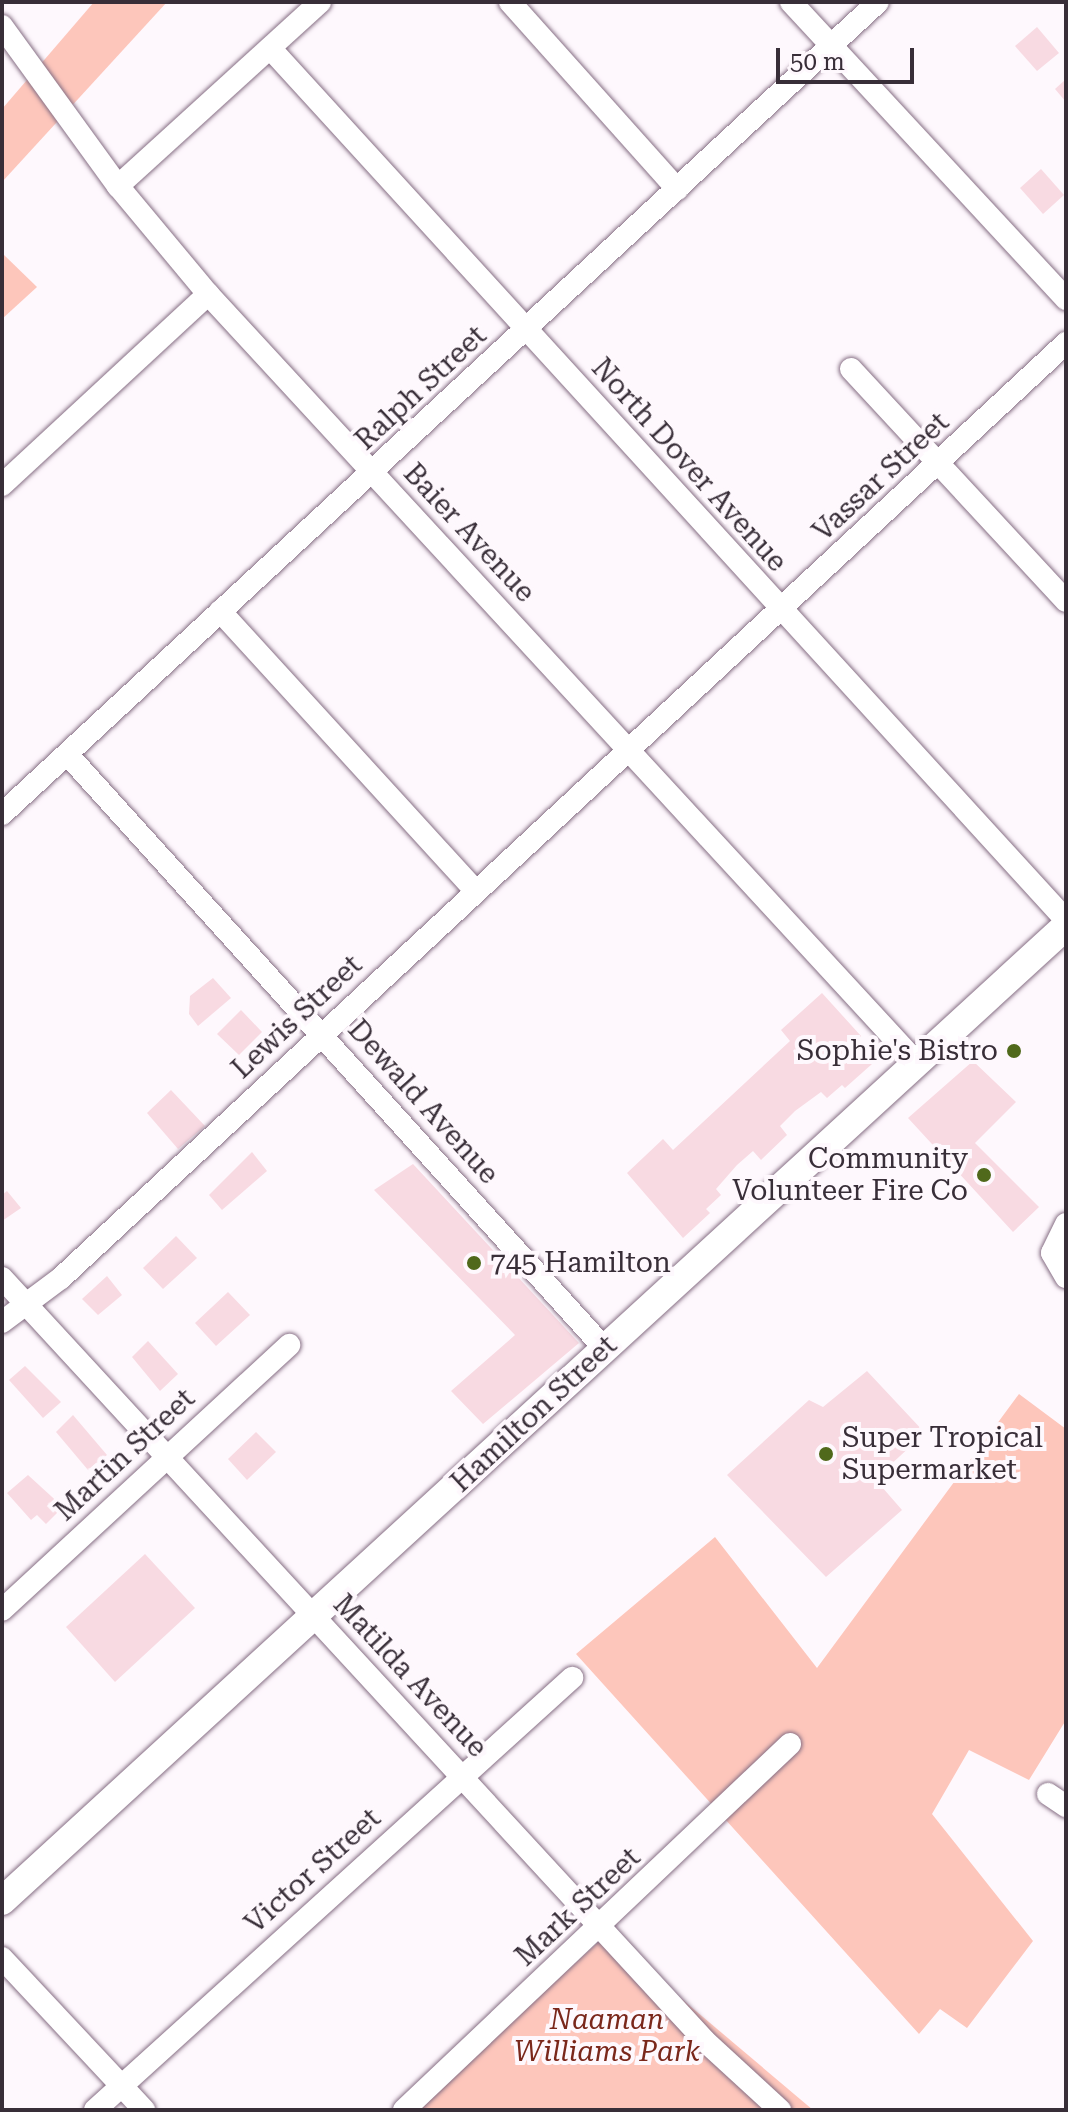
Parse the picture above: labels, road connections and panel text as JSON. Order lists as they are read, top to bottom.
{
  "streets": {
    "street": [
      "Ralph Street",
      "North Dover Avenue",
      "Vassar Street",
      "Baier Avenue",
      "Lewis Street",
      "Dewald Avenue",
      "Hamilton Street",
      "Martin Street",
      "Matilda Avenue",
      "Victor Street",
      "Mark Street"
    ]
  },
  "crossings": [
    ["Ralph Street", "North Dover Avenue"],
    ["Ralph Street", "Baier Avenue"],
    ["Ralph Street", "Dewald Avenue"],
    ["North Dover Avenue", "Vassar Street"],
    ["North Dover Avenue", "Hamilton Street"],
    ["Vassar Street", "Baier Avenue"],
    ["Vassar Street", "Lewis Street"],
    ["Baier Avenue", "Lewis Street"],
    ["Baier Avenue", "Hamilton Street"],
    ["Lewis Street", "Dewald Avenue"],
    ["Lewis Street", "Matilda Avenue"],
    ["Dewald Avenue", "Hamilton Street"],
    ["Hamilton Street", "Matilda Avenue"],
    ["Martin Street", "Matilda Avenue"],
    ["Matilda Avenue", "Victor Street"],
    ["Matilda Avenue", "Mark Street"]
  ],
  "parks": ["Naaman Williams Park"],
  "places": [
    "Sophie's Bistro",
    "Community Volunteer Fire Co",
    "745 Hamilton",
    "Super Tropical Supermarket"
  ],
  "scale_bar": "50 m"
}
